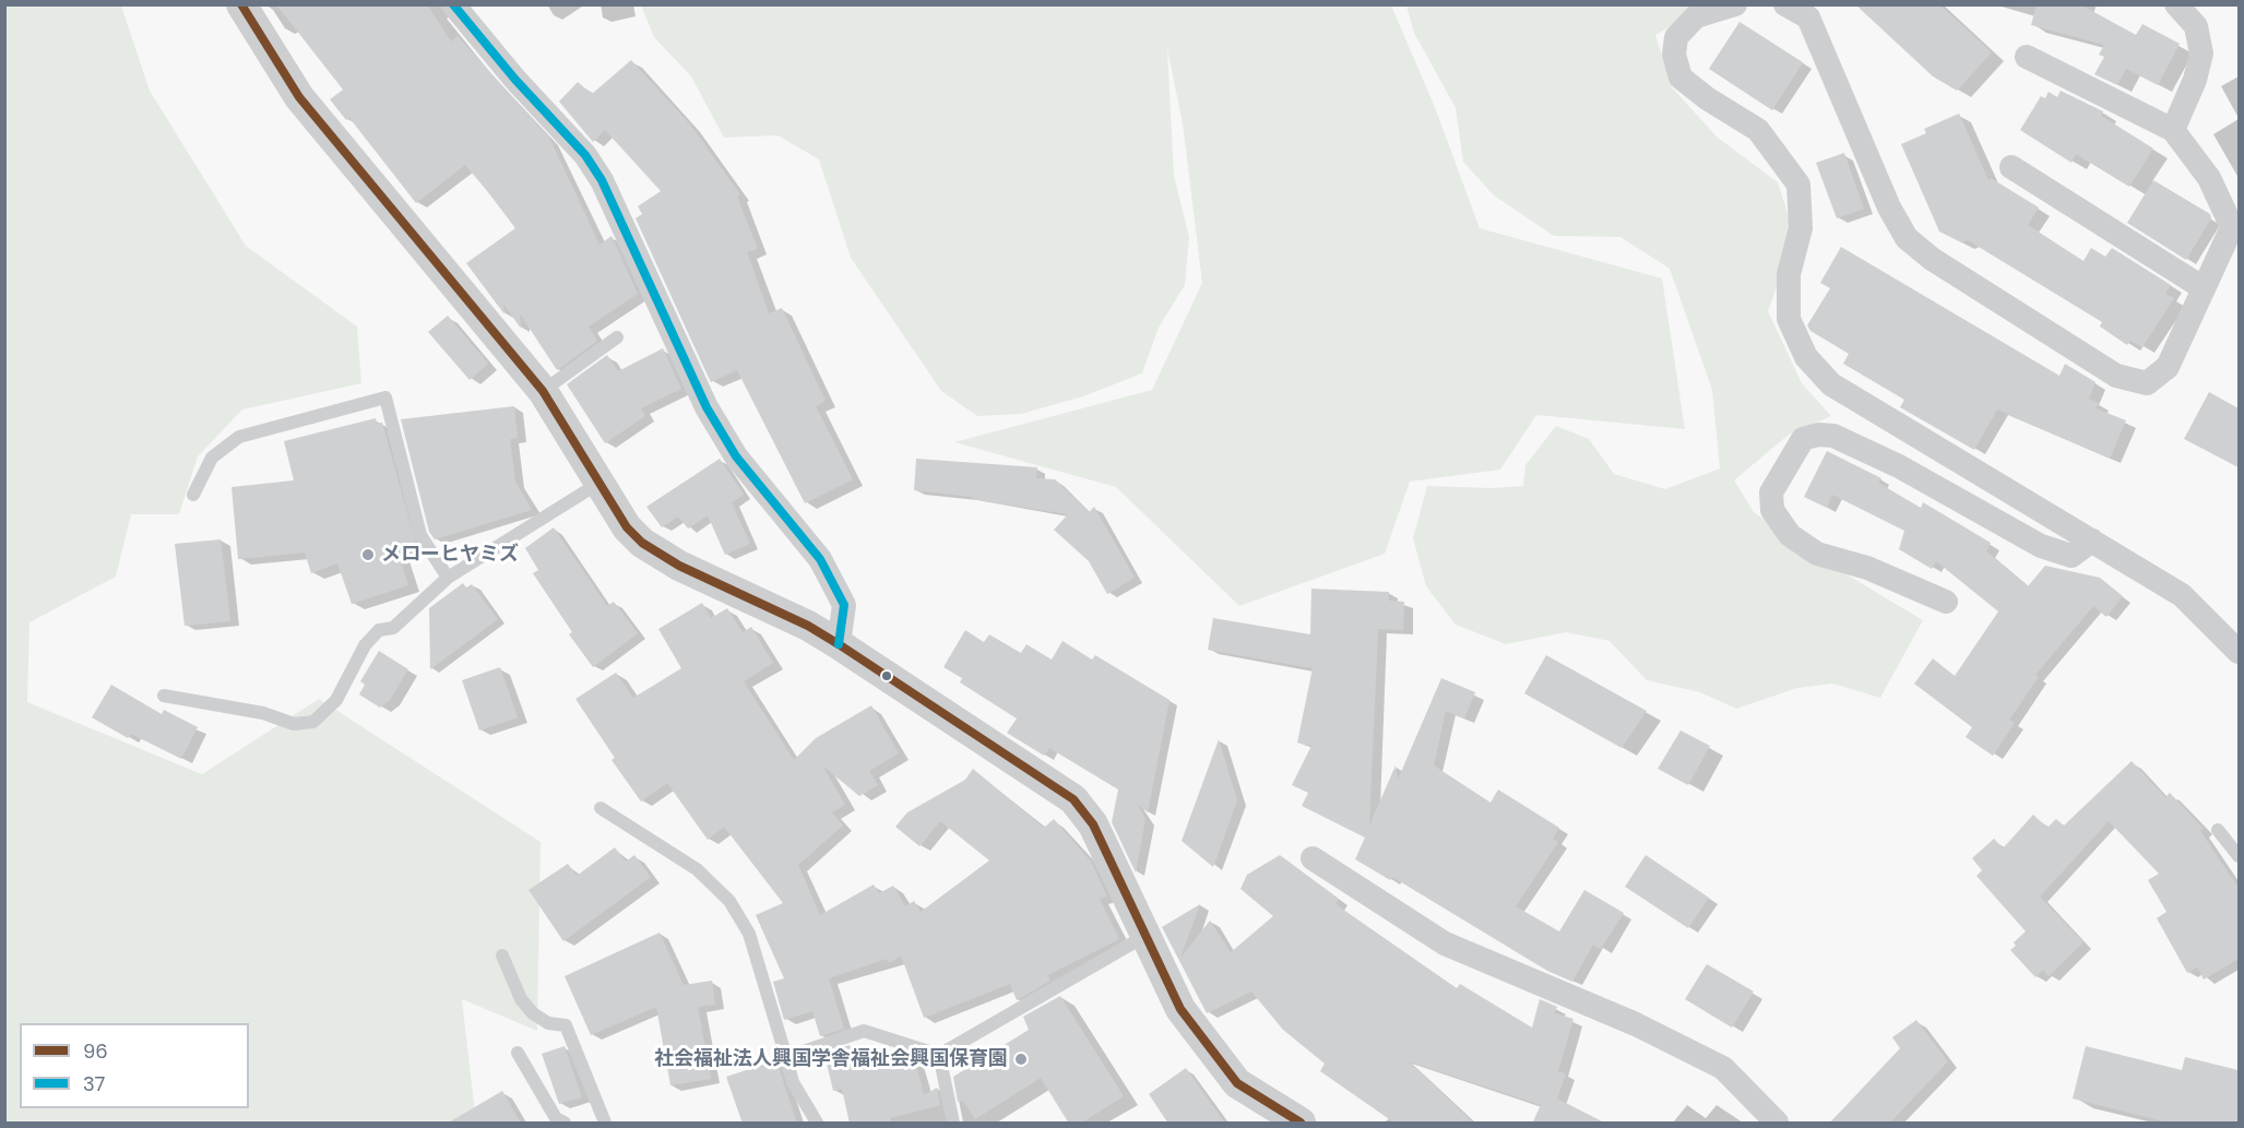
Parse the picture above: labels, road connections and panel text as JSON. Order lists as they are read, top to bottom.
{
  "places": ["メローヒヤミズ", "社会福祉法人興国学舎福祉会興国保育園"],
  "lines": ["transit line 96", "transit line 37"],
  "legend": ["96", "37"]
}
